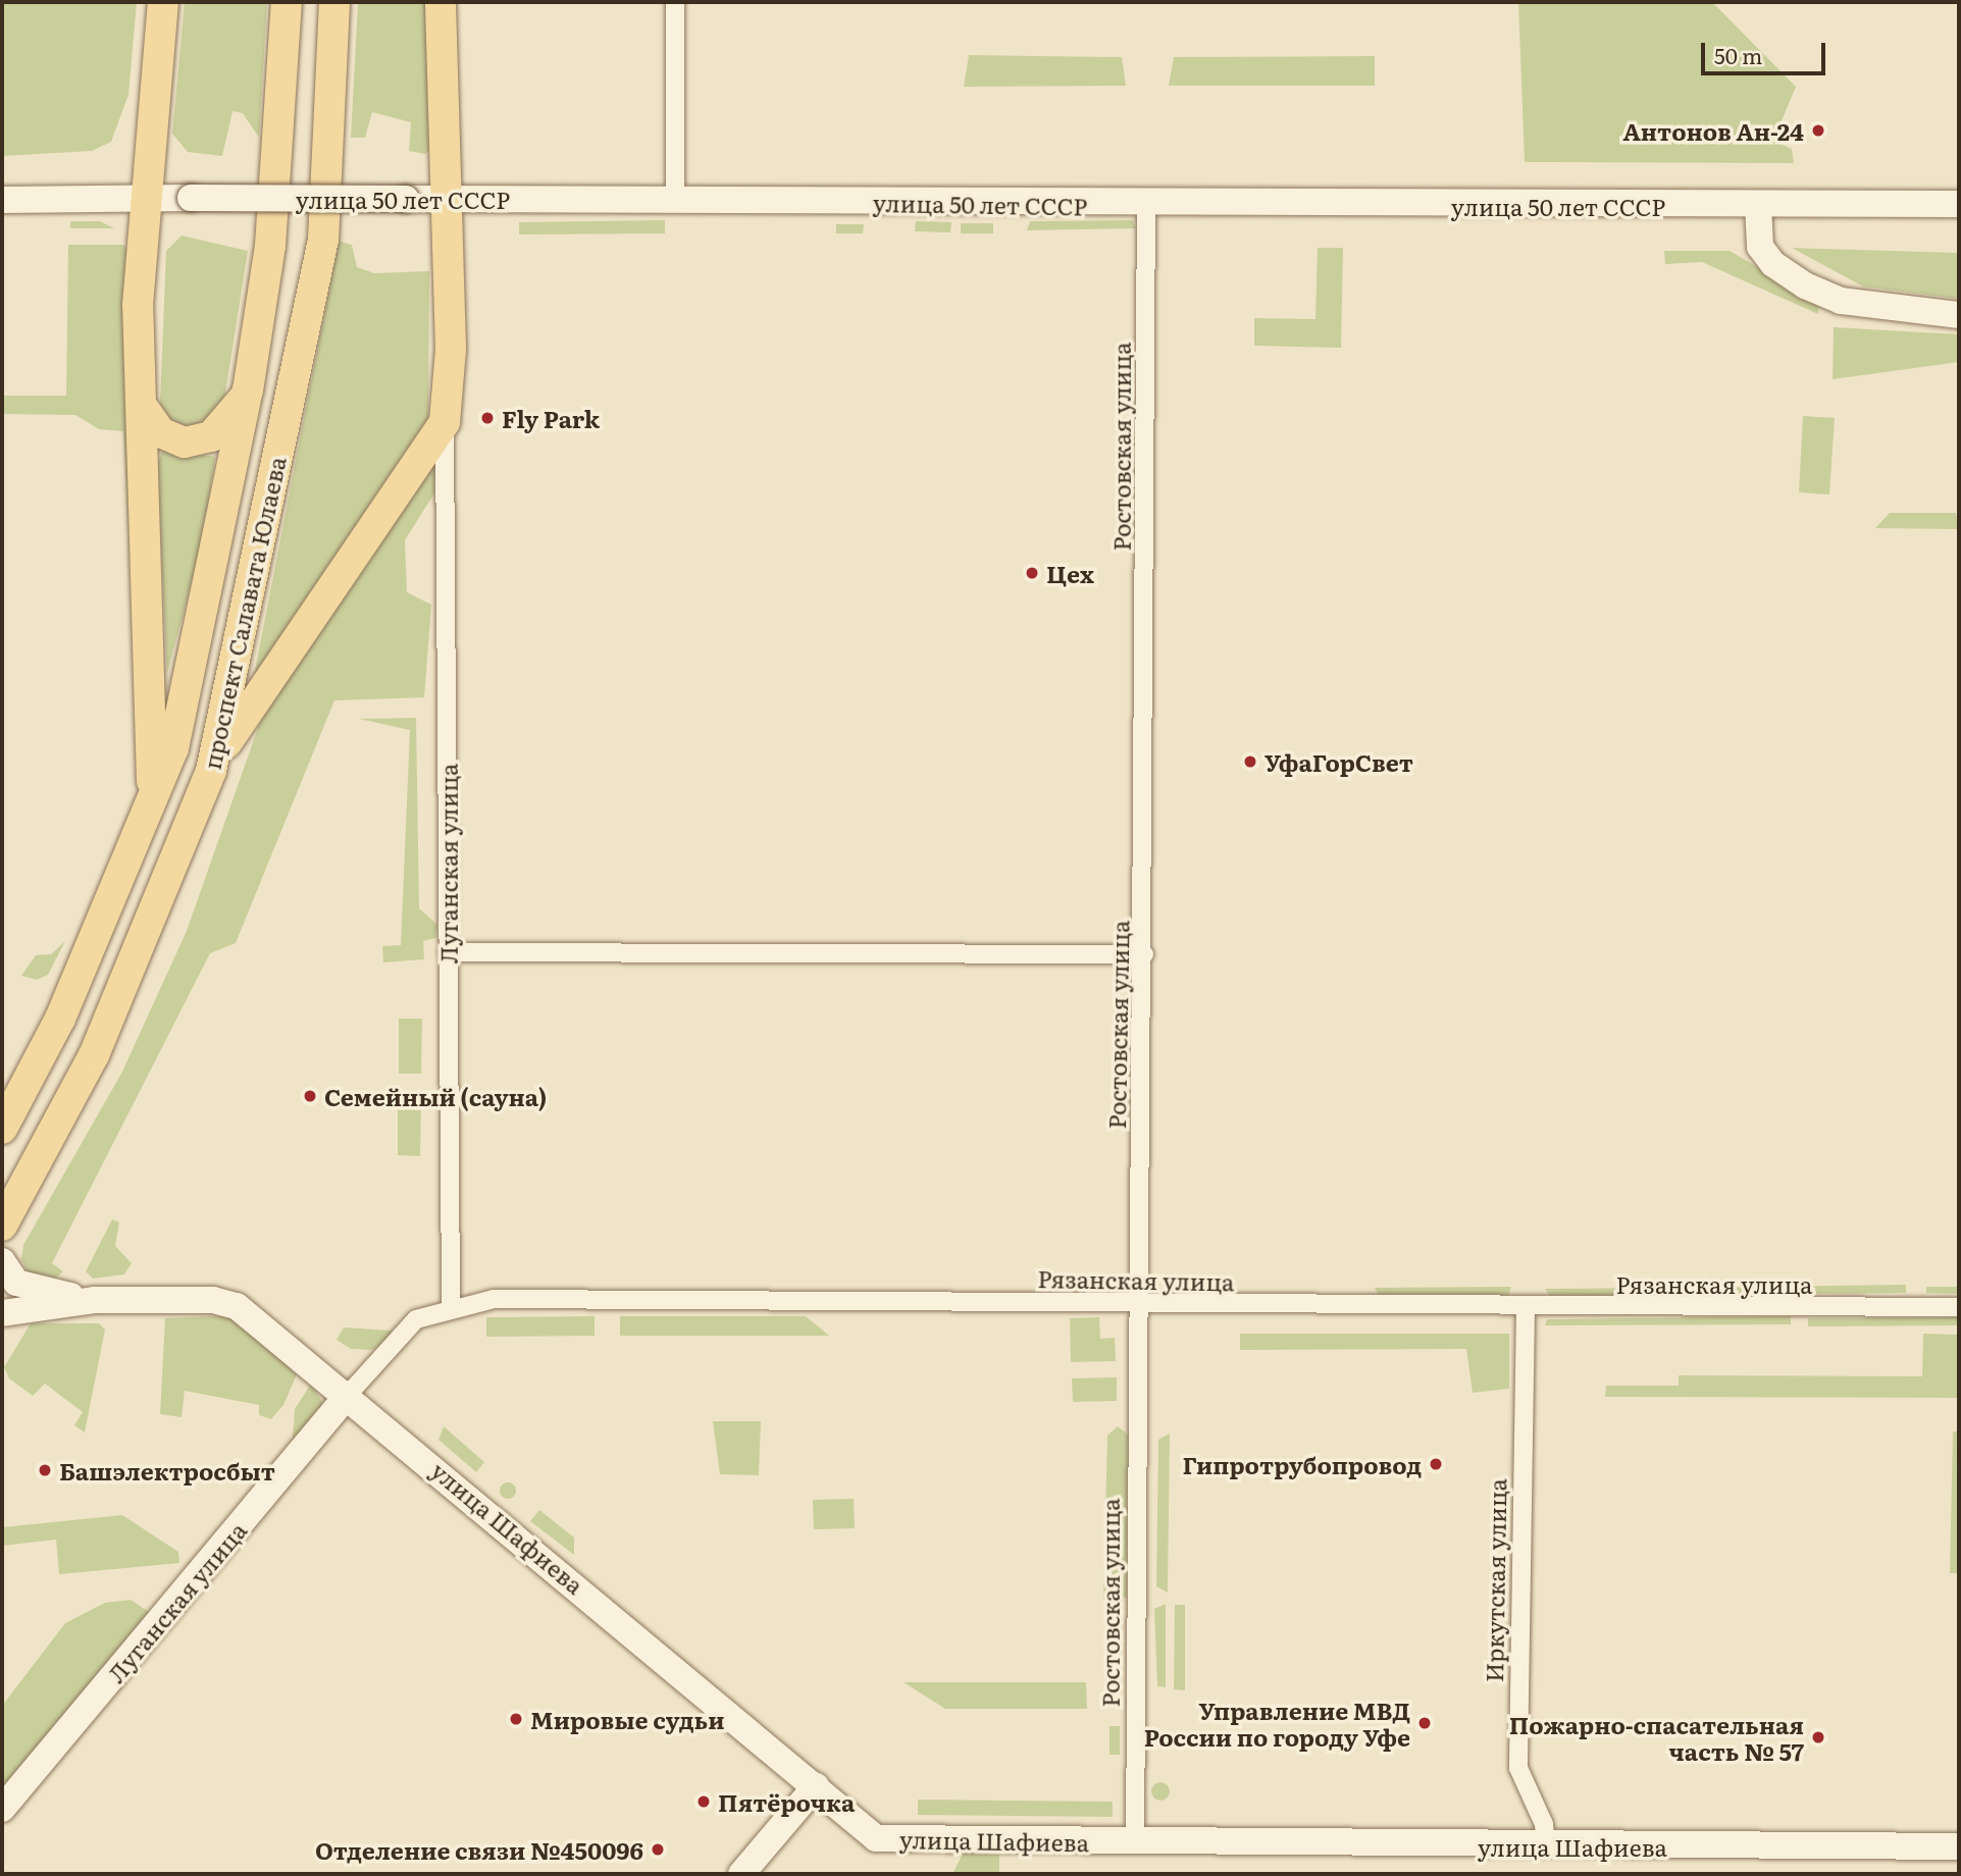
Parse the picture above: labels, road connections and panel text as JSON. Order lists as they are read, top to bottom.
{
  "streets": {
    "main road": ["проспект Салавата Юлаева"],
    "street": [
      "улица 50 лет СССР",
      "Ростовская улица",
      "Луганская улица",
      "Рязанская улица",
      "улица Шафиева",
      "Иркутская улица"
    ]
  },
  "crossings": [
    ["улица 50 лет СССР", "Ростовская улица"],
    ["Ростовская улица", "Рязанская улица"],
    ["Ростовская улица", "улица Шафиева"],
    ["Луганская улица", "Рязанская улица"],
    ["Луганская улица", "улица Шафиева"],
    ["Рязанская улица", "улица Шафиева"],
    ["Рязанская улица", "Иркутская улица"],
    ["улица Шафиева", "Иркутская улица"]
  ],
  "places": [
    "Антонов Ан-24",
    "Fly Park",
    "Цех",
    "УфаГорСвет",
    "Семейный (сауна)",
    "Гипротрубопровод",
    "Башэлектросбыт",
    "Мировые судьи",
    "Управление МВД России по городу Уфе",
    "Пожарно-спасательная часть № 57",
    "Пятёрочка",
    "Отделение связи №450096"
  ],
  "scale_bar": "50 m"
}
